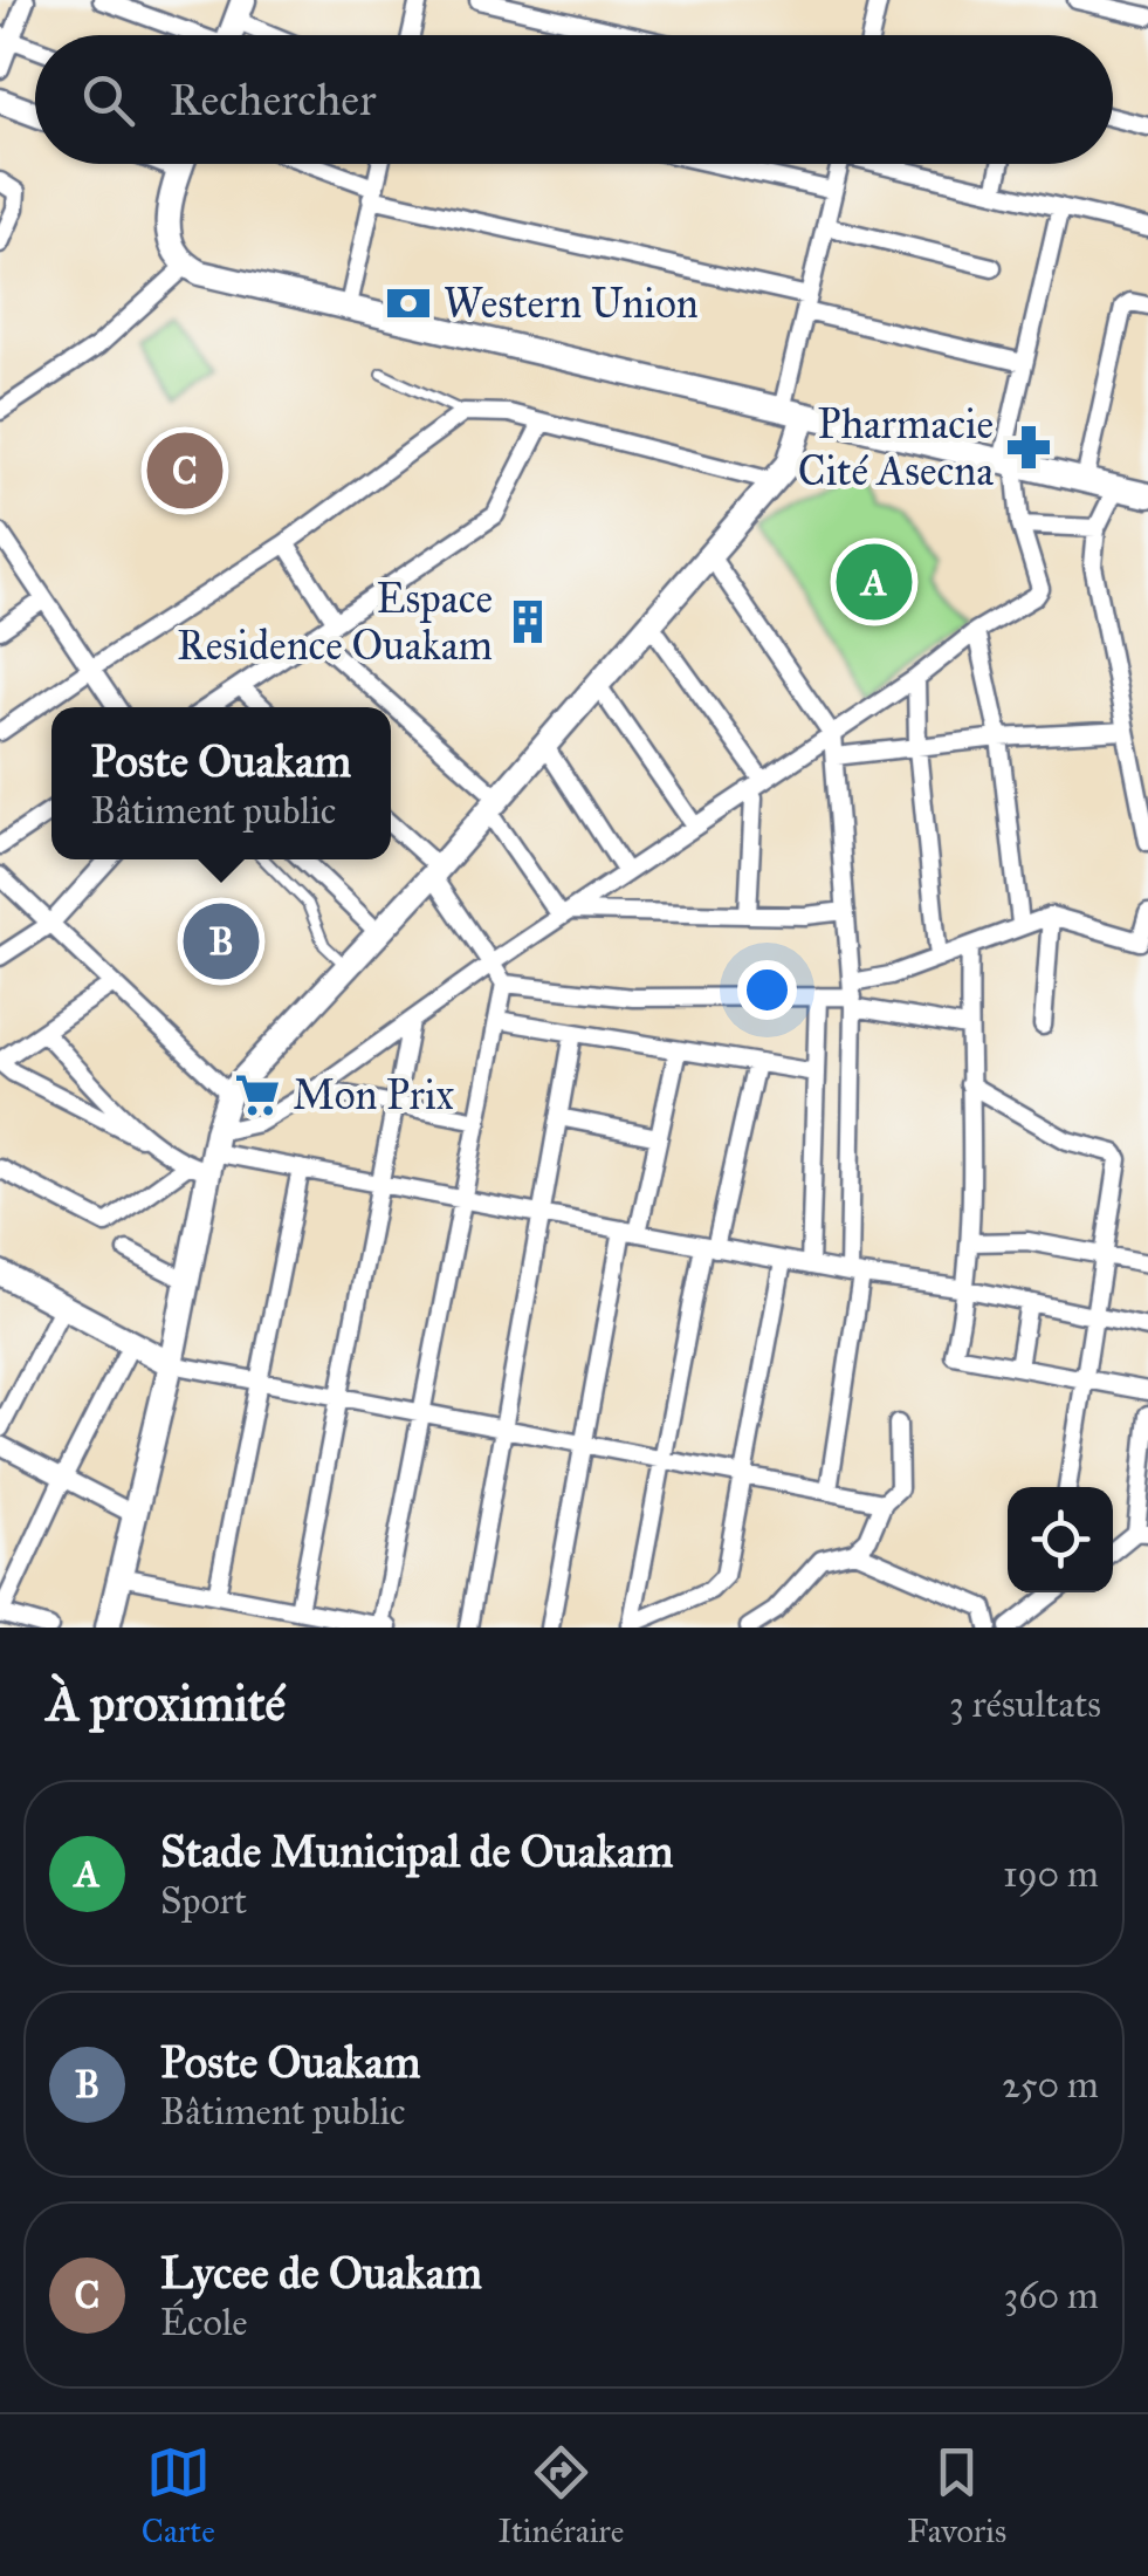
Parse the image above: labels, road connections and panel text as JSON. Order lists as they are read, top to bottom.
{
  "places": {
    "bank": ["Western Union"],
    "pharmacy": ["Pharmacie Cité Asecna"],
    "building": ["Espace Residence Ouakam"],
    "supermarket": ["Mon Prix"]
  },
  "page": {
    "search": "Rechercher",
    "pins": ["C", "A", "B"],
    "popup": ["Poste Ouakam", "Bâtiment public"],
    "heading": ["À proximité", "3 résultats"],
    "list": [
      {
        "mark": "A",
        "name": "Stade Municipal de Ouakam",
        "note": "Sport",
        "value": "190 m"
      },
      {
        "mark": "B",
        "name": "Poste Ouakam",
        "note": "Bâtiment public",
        "value": "250 m"
      },
      {
        "mark": "C",
        "name": "Lycee de Ouakam",
        "note": "École",
        "value": "360 m"
      }
    ],
    "nav": ["Carte", "Itinéraire", "Favoris"]
  }
}
